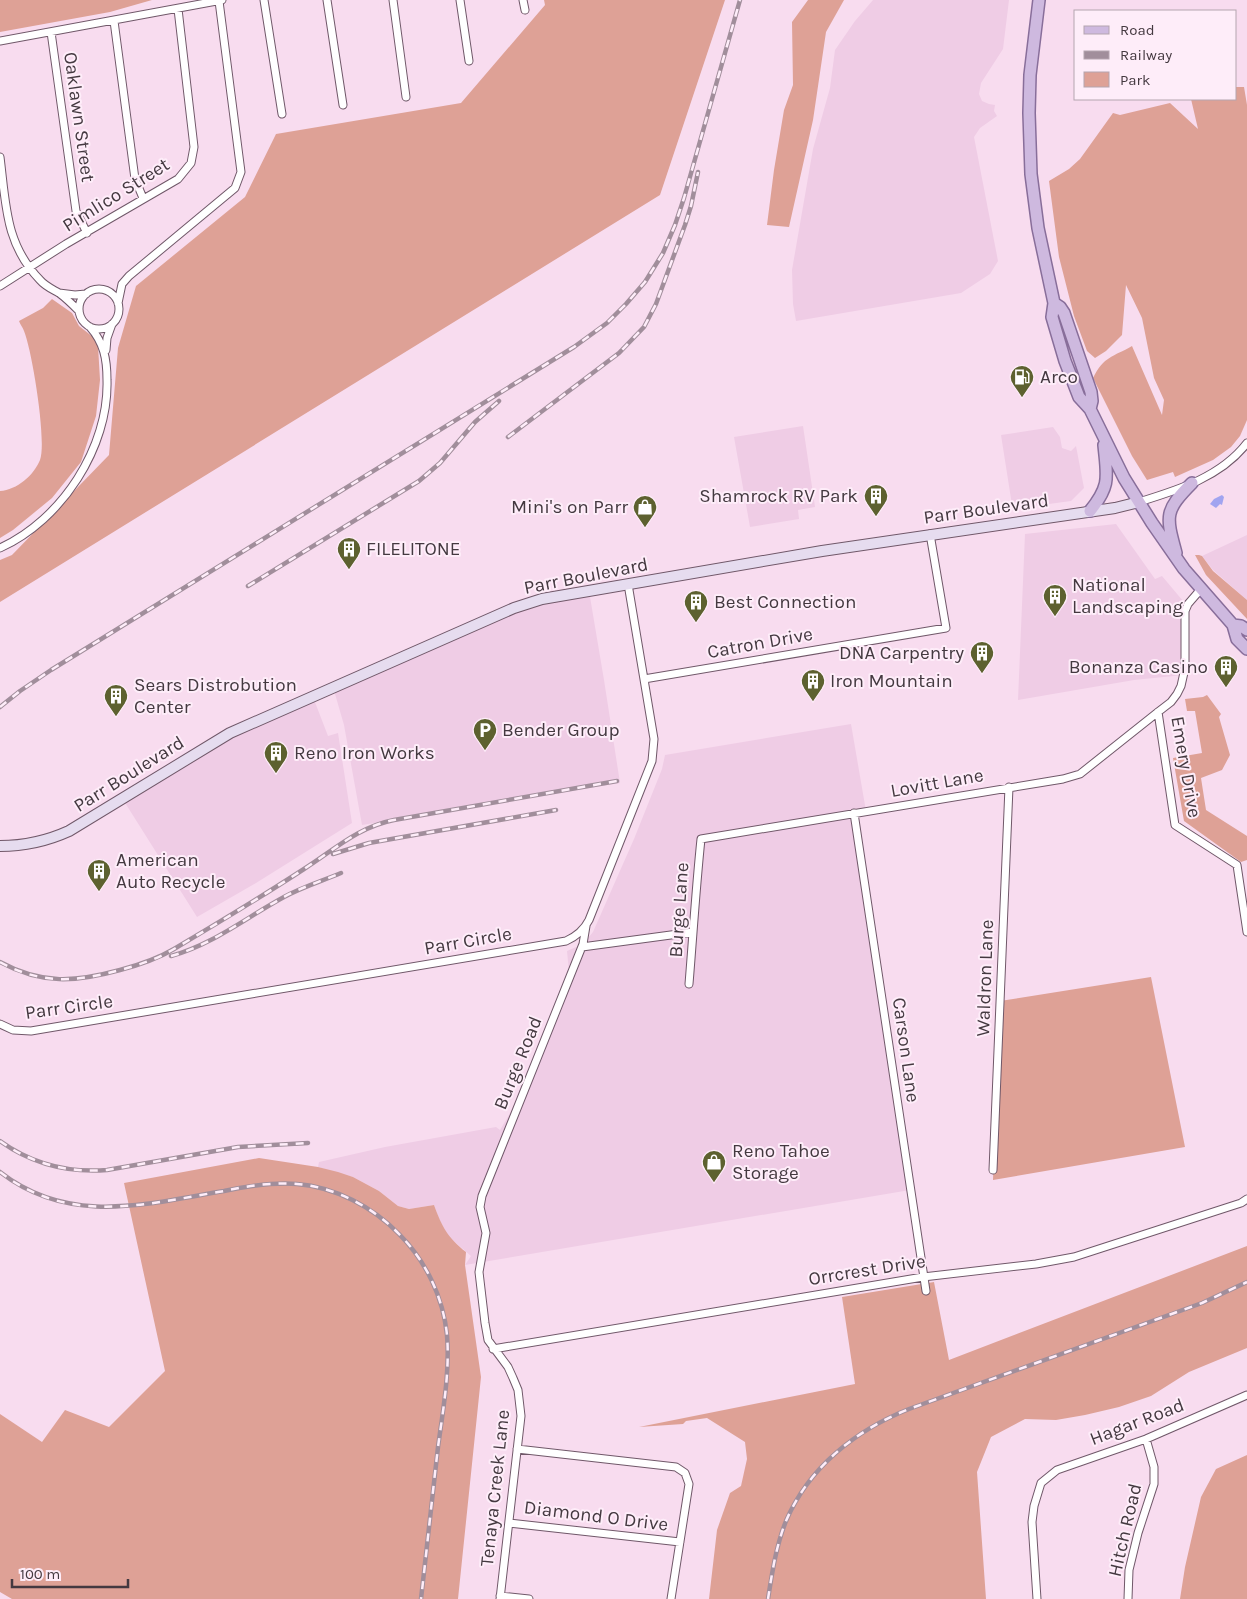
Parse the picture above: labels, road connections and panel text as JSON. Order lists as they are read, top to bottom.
{
  "streets": {
    "main road": ["Parr Boulevard"],
    "street": [
      "Oaklawn Street",
      "Pimlico Street",
      "Catron Drive",
      "Emery Drive",
      "Lovitt Lane",
      "Burge Lane",
      "Parr Circle",
      "Waldron Lane",
      "Carson Lane",
      "Burge Road",
      "Orrcrest Drive",
      "Hagar Road",
      "Tenaya Creek Lane",
      "Diamond O Drive",
      "Hitch Road"
    ]
  },
  "crossings": [
    ["Oaklawn Street", "Pimlico Street"],
    ["Parr Boulevard", "Catron Drive"],
    ["Emery Drive", "Lovitt Lane"],
    ["Lovitt Lane", "Burge Lane"],
    ["Lovitt Lane", "Waldron Lane"],
    ["Lovitt Lane", "Carson Lane"],
    ["Parr Circle", "Burge Road"],
    ["Carson Lane", "Orrcrest Drive"],
    ["Burge Road", "Tenaya Creek Lane"],
    ["Orrcrest Drive", "Tenaya Creek Lane"],
    ["Hagar Road", "Hitch Road"],
    ["Tenaya Creek Lane", "Diamond O Drive"]
  ],
  "places": {
    "fuel station": ["Arco"],
    "building": [
      "Shamrock RV Park",
      "FILELITONE",
      "National Landscaping",
      "Best Connection",
      "DNA Carpentry",
      "Bonanza Casino",
      "Iron Mountain",
      "Sears Distrobution Center",
      "Reno Iron Works",
      "American Auto Recycle"
    ],
    "shop": ["Mini's on Parr", "Reno Tahoe Storage"],
    "parking": ["Bender Group"]
  },
  "legend": ["Road", "Railway", "Park"],
  "scale_bar": "100 m"
}
